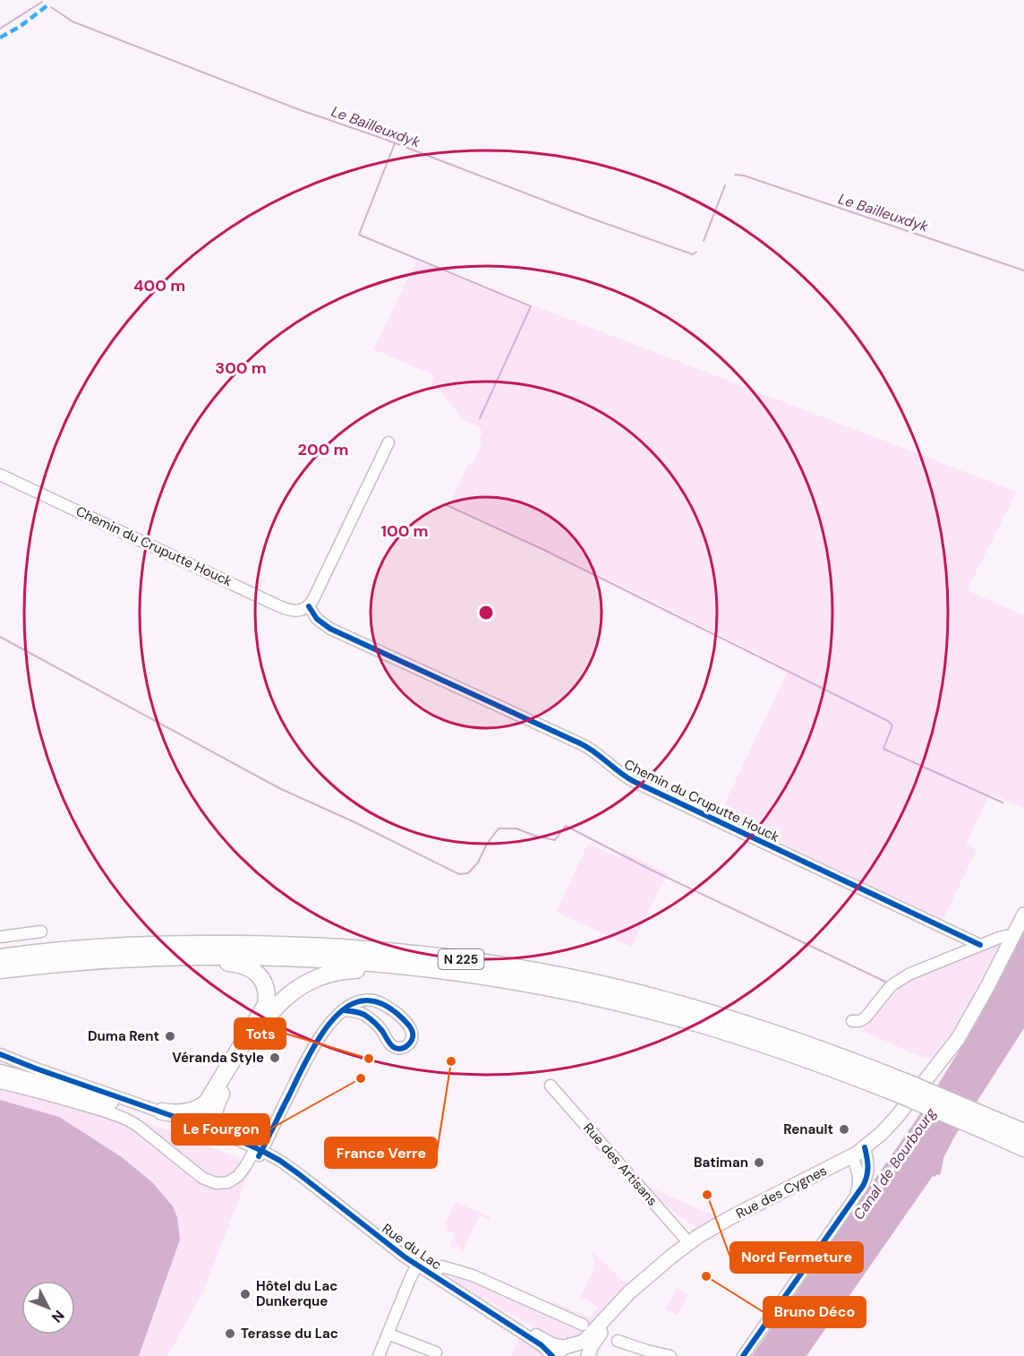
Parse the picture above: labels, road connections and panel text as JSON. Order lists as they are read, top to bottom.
{
  "streets": {
    "highway": ["N 225"],
    "main road": ["Rue des Cygnes"],
    "street": ["Chemin du Cruputte Houck", "Rue des Artisans", "Rue du Lac"]
  },
  "crossings": [
    ["Rue des Artisans", "Rue des Cygnes"],
    ["Rue des Cygnes", "Rue du Lac"]
  ],
  "water": ["Le Bailleuxdyk", "Canal de Bourbourg"],
  "places": [
    "Duma Rent",
    "Véranda Style",
    "Tots",
    "France Verre",
    "Le Fourgon",
    "Renault",
    "Batiman",
    "Nord Fermeture",
    "Bruno Déco",
    "Hôtel du Lac Dunkerque",
    "Terasse du Lac"
  ],
  "north": "bottom right",
  "rings": [
    "400 m",
    "300 m",
    "200 m",
    "100 m"
  ]
}
